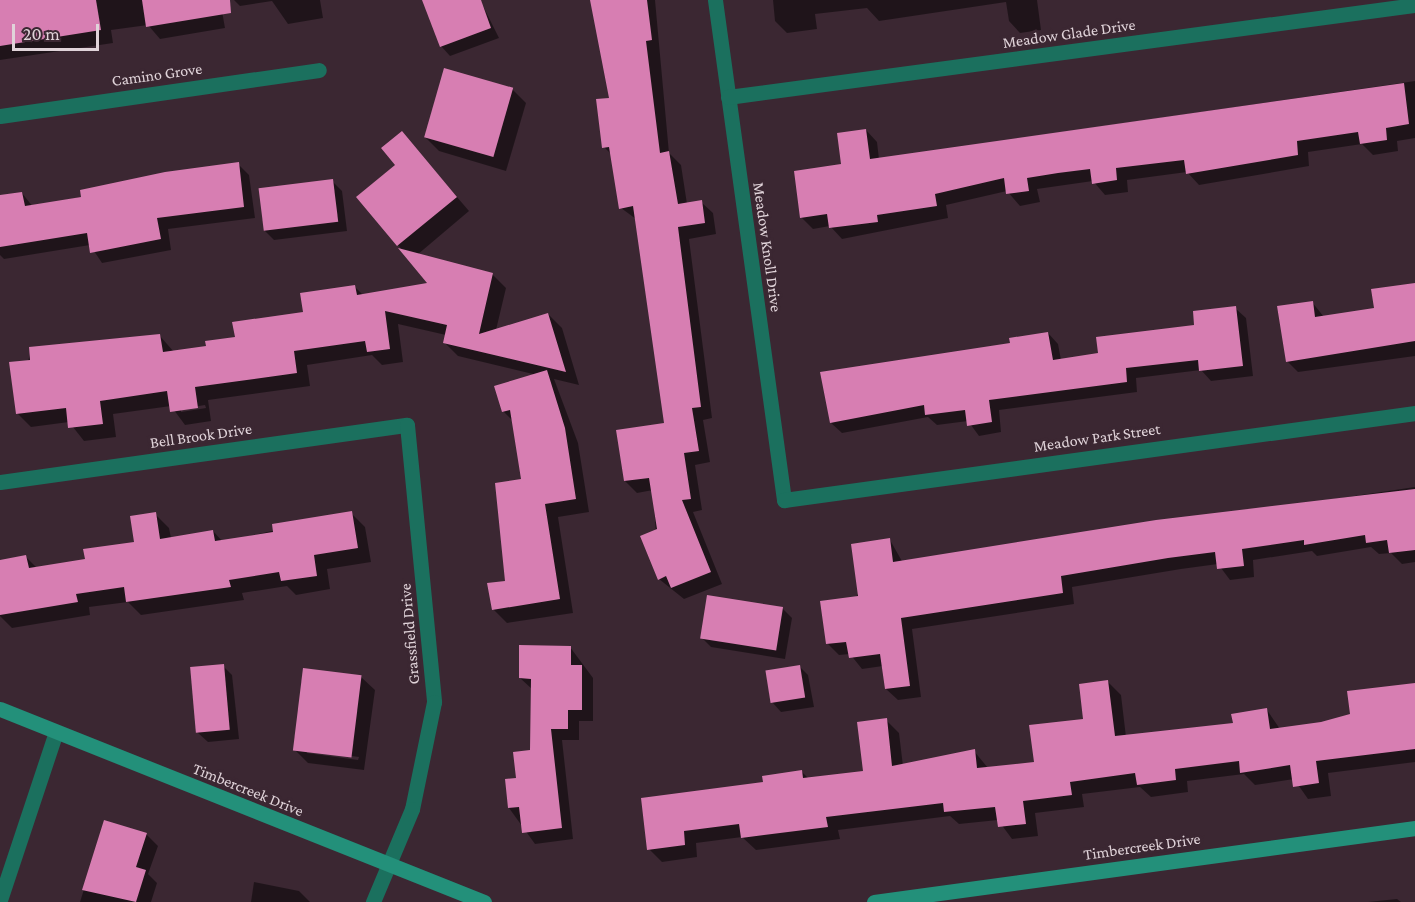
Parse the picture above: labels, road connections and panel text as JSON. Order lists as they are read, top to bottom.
{
  "streets": {
    "street": [
      "Meadow Glade Drive",
      "Camino Grove",
      "Meadow Knoll Drive",
      "Bell Brook Drive",
      "Meadow Park Street",
      "Grassfield Drive",
      "Timbercreek Drive"
    ]
  },
  "crossings": [
    ["Meadow Glade Drive", "Meadow Knoll Drive"],
    ["Meadow Knoll Drive", "Meadow Park Street"],
    ["Bell Brook Drive", "Grassfield Drive"],
    ["Grassfield Drive", "Timbercreek Drive"]
  ],
  "scale_bar": "20 m"
}
